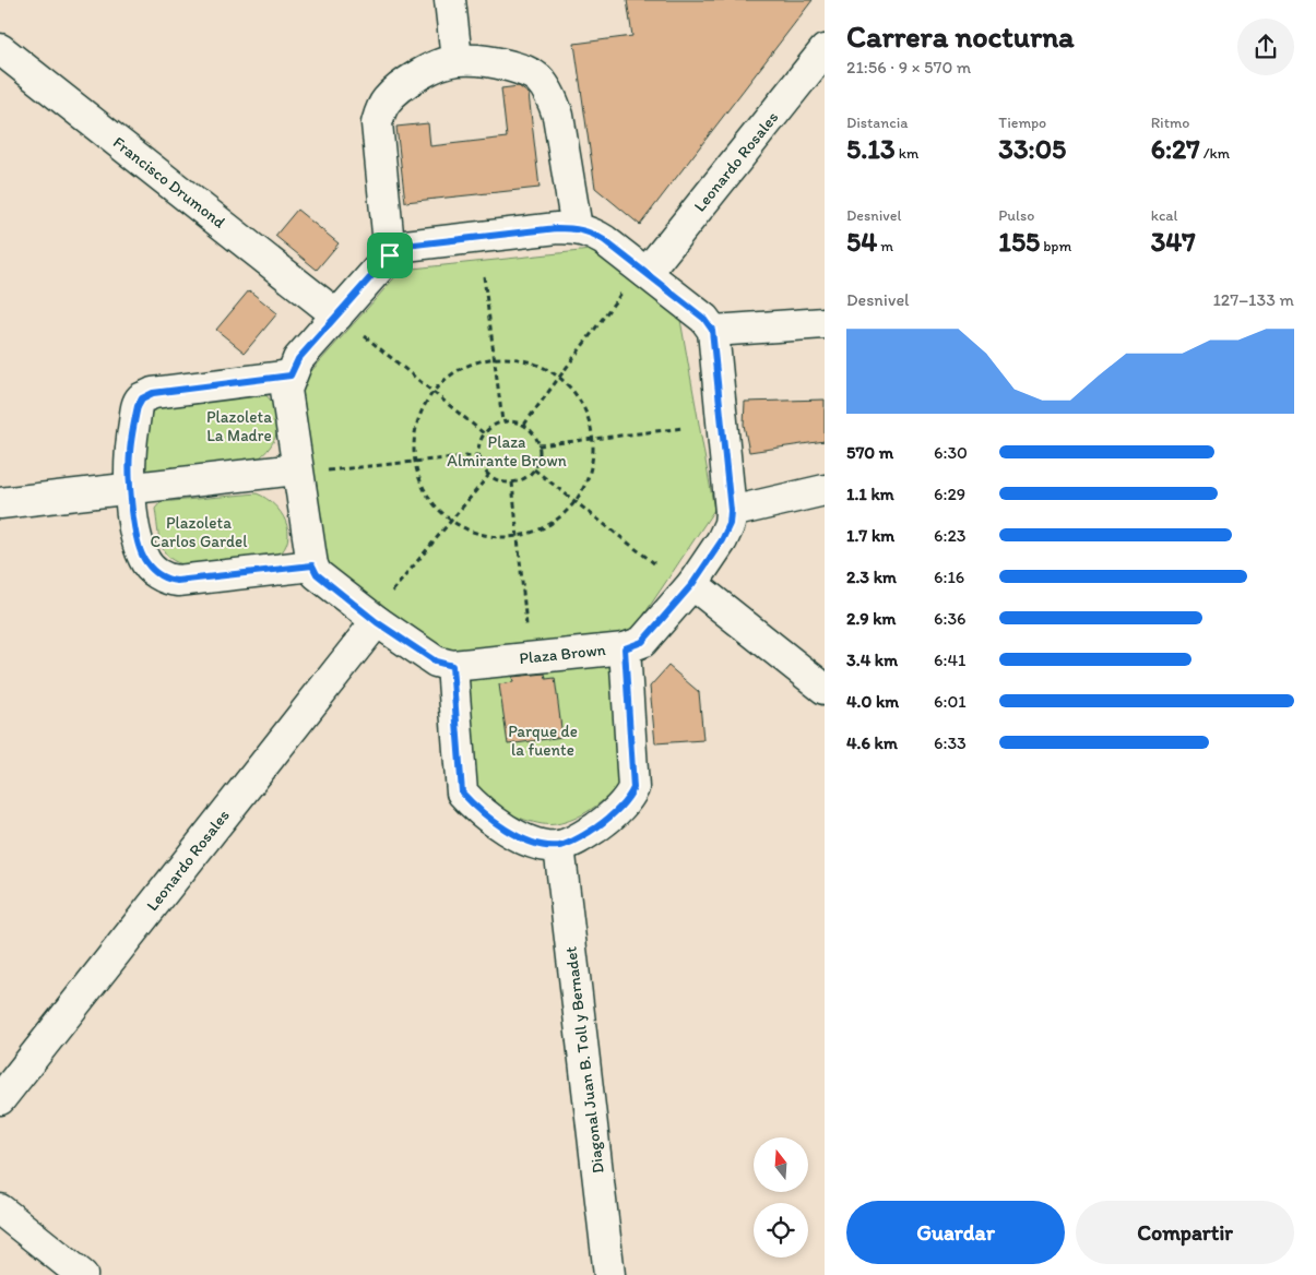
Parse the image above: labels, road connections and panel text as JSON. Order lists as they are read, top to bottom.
{
  "streets": {
    "street": [
      "Leonardo Rosales",
      "Francisco Drumond",
      "Plaza Brown",
      "Diagonal Juan B. Toll y Bernadet"
    ]
  },
  "crossings": [
    ["Leonardo Rosales", "Plaza Brown"]
  ],
  "parks": [
    "Plazoleta La Madre",
    "Plaza Almirante Brown",
    "Plazoleta Carlos Gardel",
    "Parque de la fuente"
  ],
  "north": "top",
  "page": {
    "heading": ["Carrera nocturna", "21:56 · 9 × 570 m"],
    "stats": [
      ["Distancia", "5.13 km"],
      ["Tiempo", "33:05"],
      ["Ritmo", "6:27 /km"],
      ["Desnivel", "54 m"],
      ["Pulso", "155 bpm"],
      ["kcal", "347"]
    ],
    "chart": ["Desnivel", "127–133 m"],
    "list": [
      {
        "name": "570 m",
        "note": "6:30"
      },
      {
        "name": "1.1 km",
        "note": "6:29"
      },
      {
        "name": "1.7 km",
        "note": "6:23"
      },
      {
        "name": "2.3 km",
        "note": "6:16"
      },
      {
        "name": "2.9 km",
        "note": "6:36"
      },
      {
        "name": "3.4 km",
        "note": "6:41"
      },
      {
        "name": "4.0 km",
        "note": "6:01"
      },
      {
        "name": "4.6 km",
        "note": "6:33"
      }
    ],
    "buttons": ["Guardar", "Compartir"]
  }
}
